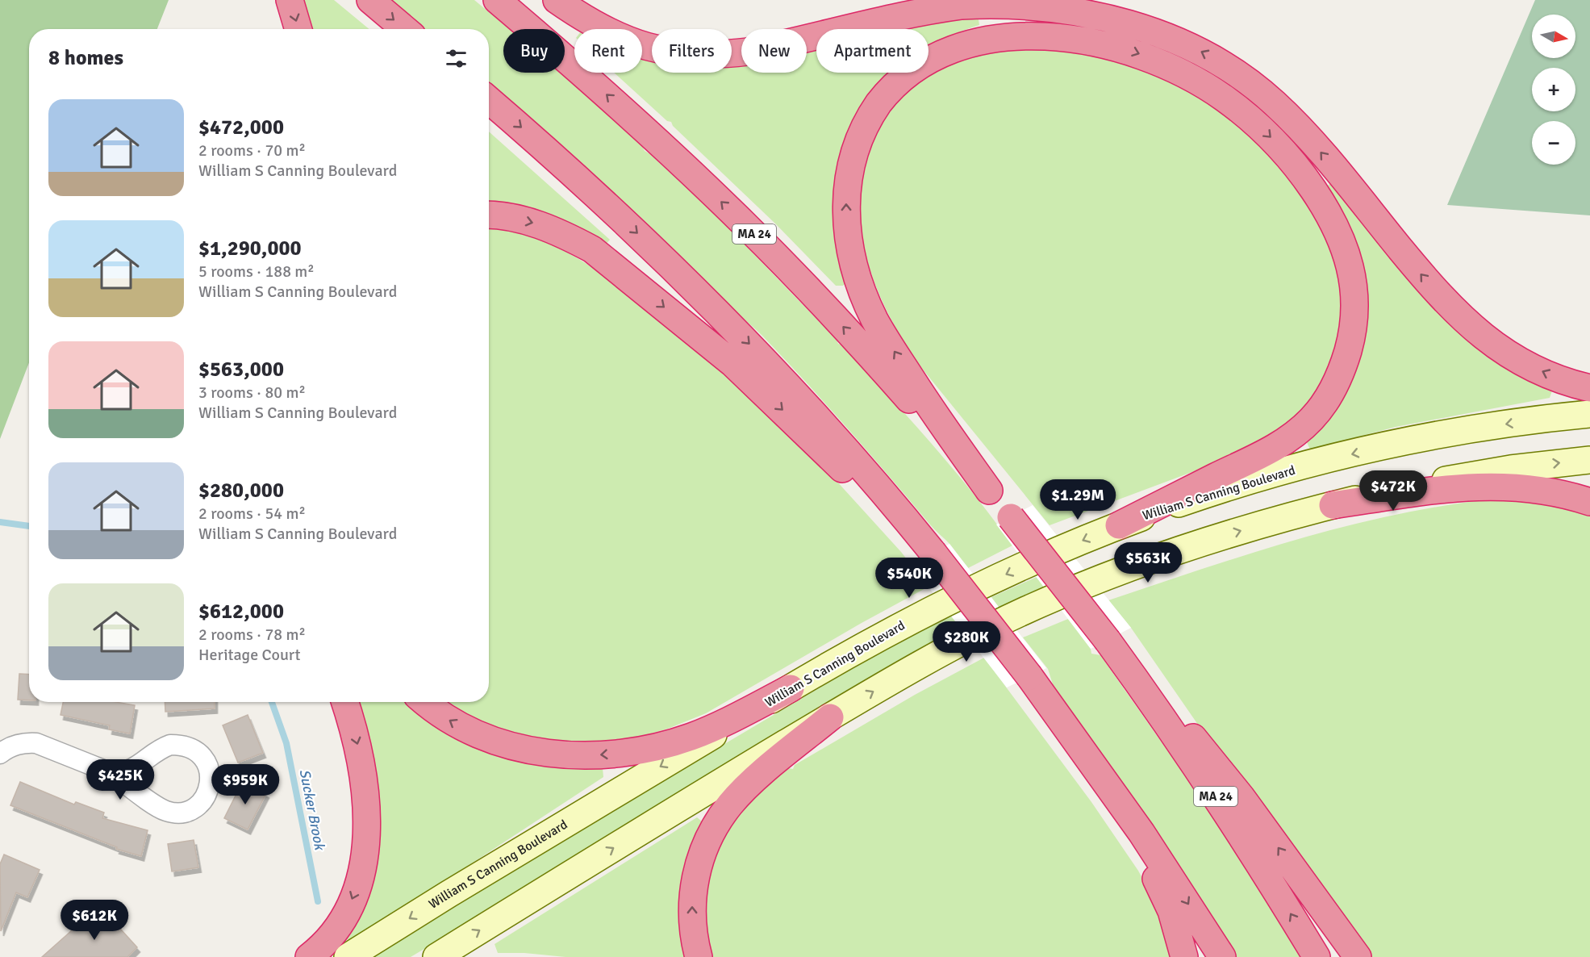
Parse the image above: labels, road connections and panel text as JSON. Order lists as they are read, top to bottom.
{
  "streets": {
    "highway": ["MA 24"],
    "main road": ["William S Canning Boulevard"]
  },
  "water": ["Sucker Brook"],
  "north": "right",
  "page": {
    "map_buttons": ["+", "−"],
    "chip": [
      "Buy",
      "Rent",
      "Filters",
      "New",
      "Apartment"
    ],
    "heading": "8 homes",
    "list": [
      {
        "name": "$472,000",
        "note": "2 rooms · 70 m² · William S Canning Boulevard"
      },
      {
        "name": "$1,290,000",
        "note": "5 rooms · 188 m² · William S Canning Boulevard"
      },
      {
        "name": "$563,000",
        "note": "3 rooms · 80 m² · William S Canning Boulevard"
      },
      {
        "name": "$280,000",
        "note": "2 rooms · 54 m² · William S Canning Boulevard"
      },
      {
        "name": "$612,000",
        "note": "2 rooms · 78 m² · Heritage Court"
      }
    ],
    "price": [
      "$472K",
      "$1.29M",
      "$563K",
      "$540K",
      "$280K",
      "$425K",
      "$959K",
      "$612K"
    ]
  }
}
